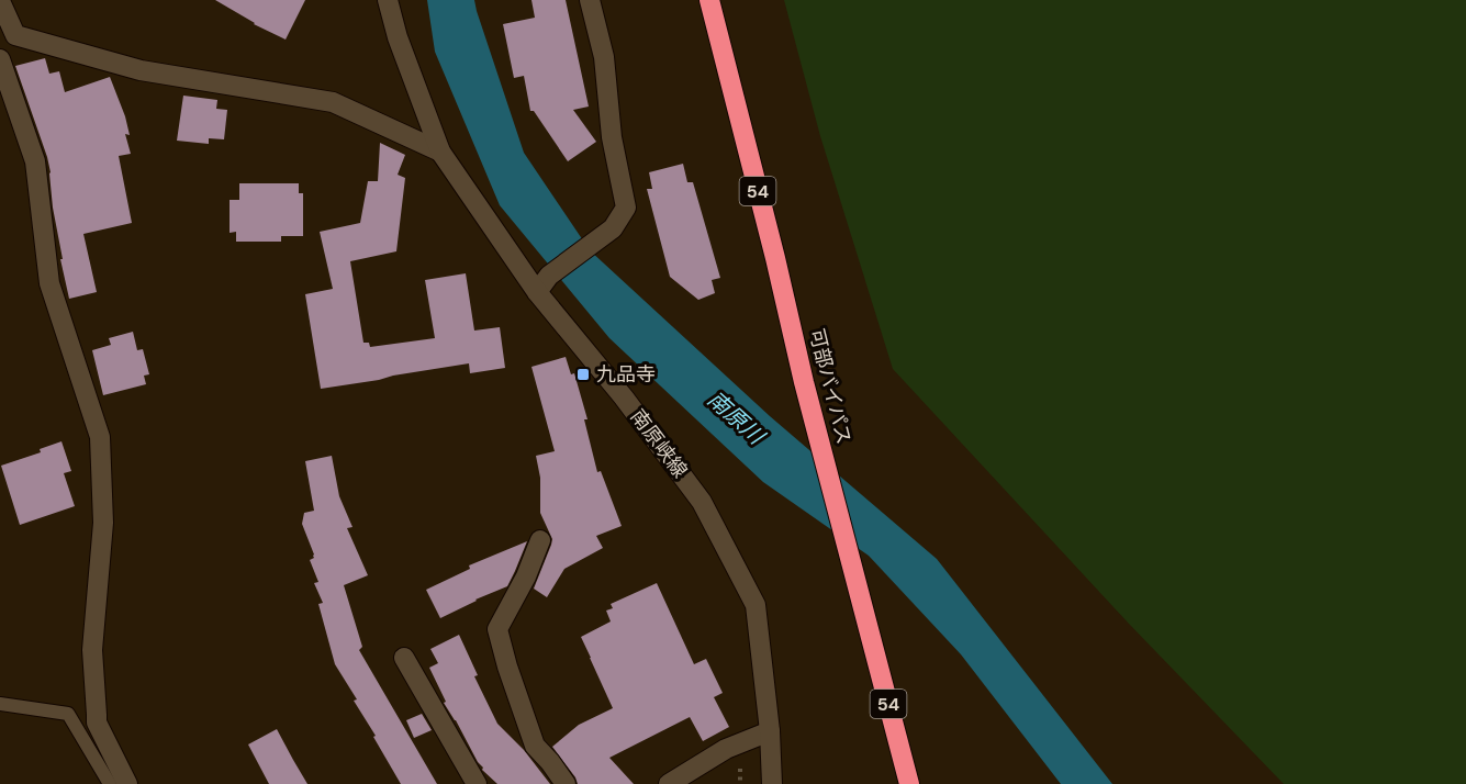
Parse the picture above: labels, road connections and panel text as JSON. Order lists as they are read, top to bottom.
{
  "streets": {
    "highway": ["54", "可部バイパス"],
    "street": ["南原峡線"]
  },
  "water": ["南原川"],
  "places": {
    "transit": ["九品寺"]
  }
}
